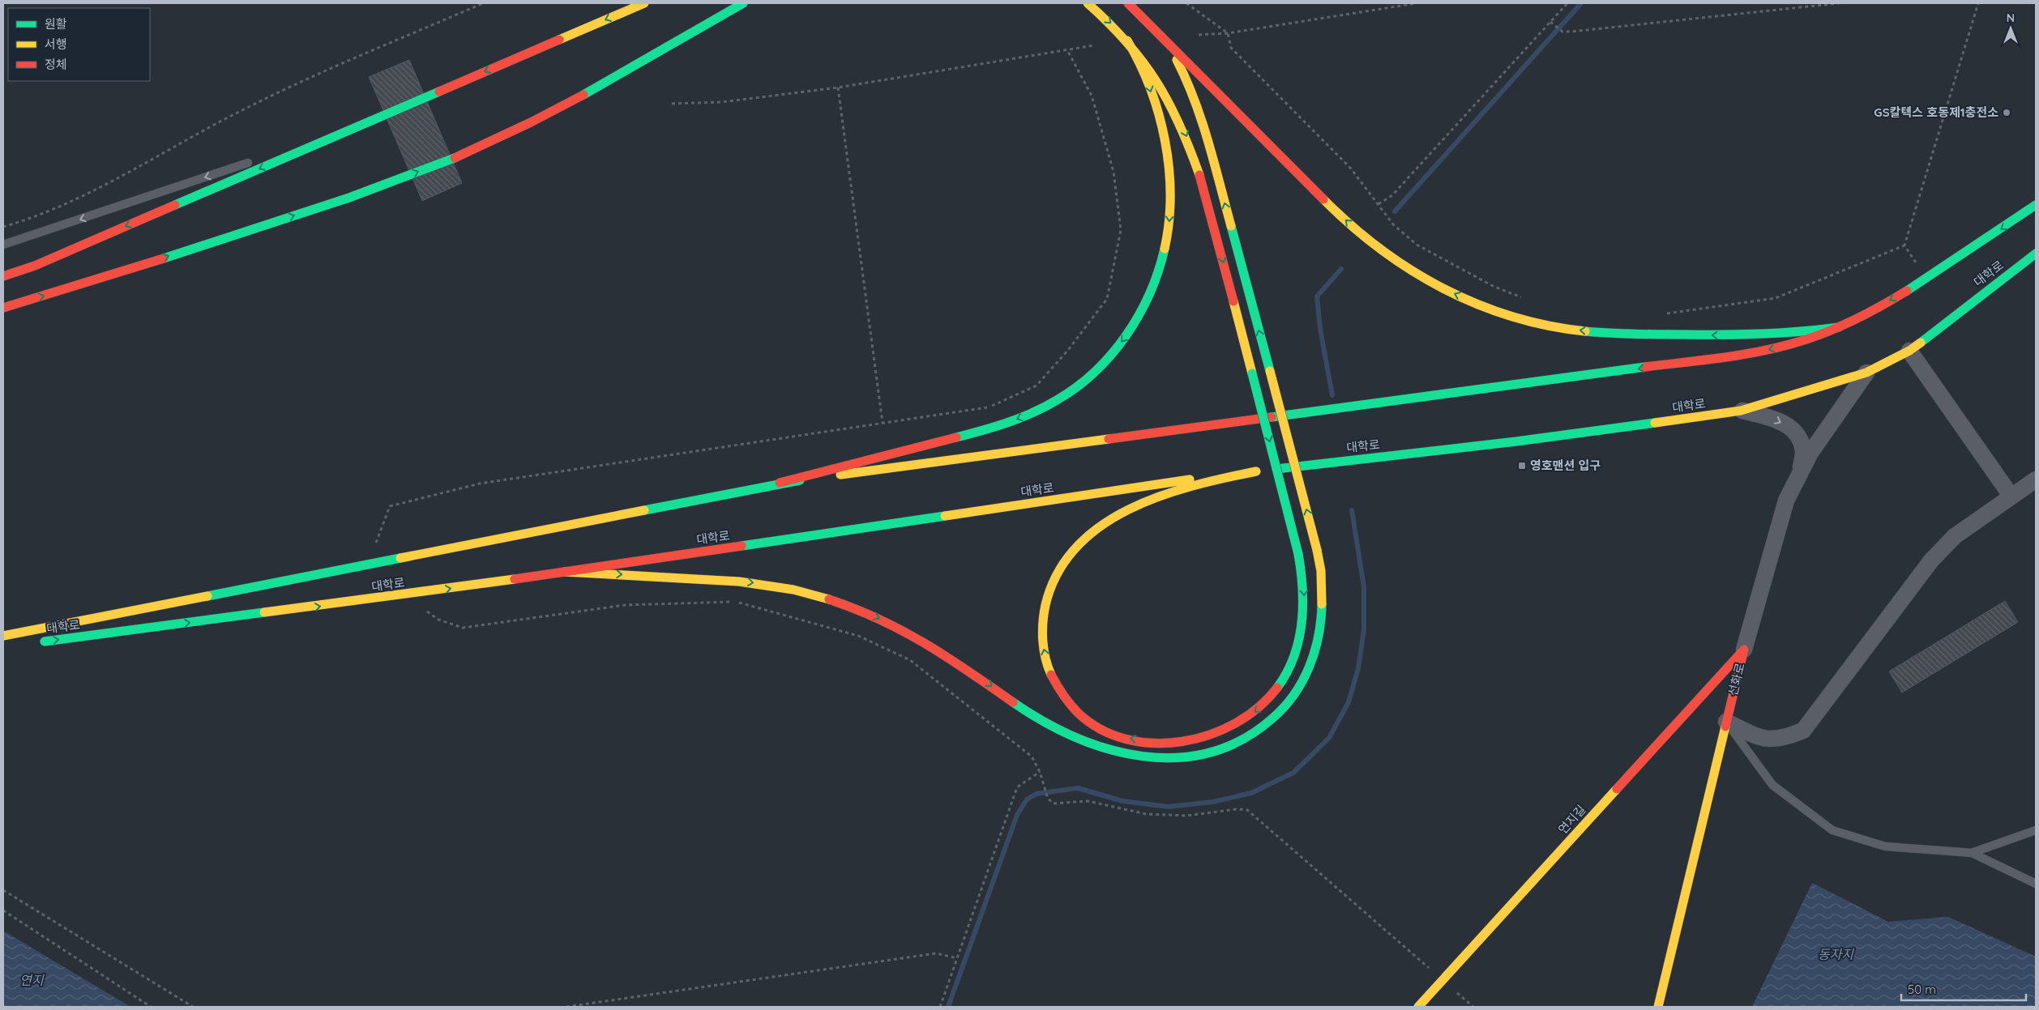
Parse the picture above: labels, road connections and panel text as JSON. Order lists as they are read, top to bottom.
{
  "streets": {
    "main road": ["대학로", "선화로", "연지길"]
  },
  "crossings": [
    ["대학로", "선화로"],
    ["선화로", "연지길"]
  ],
  "water": ["동자지", "연지"],
  "places": {
    "other": ["GS칼텍스 호동제1충전소"],
    "transit": ["영호맨션 입구"]
  },
  "legend": ["원활", "서행", "정체"],
  "scale_bar": "50 m",
  "north": "top"
}
